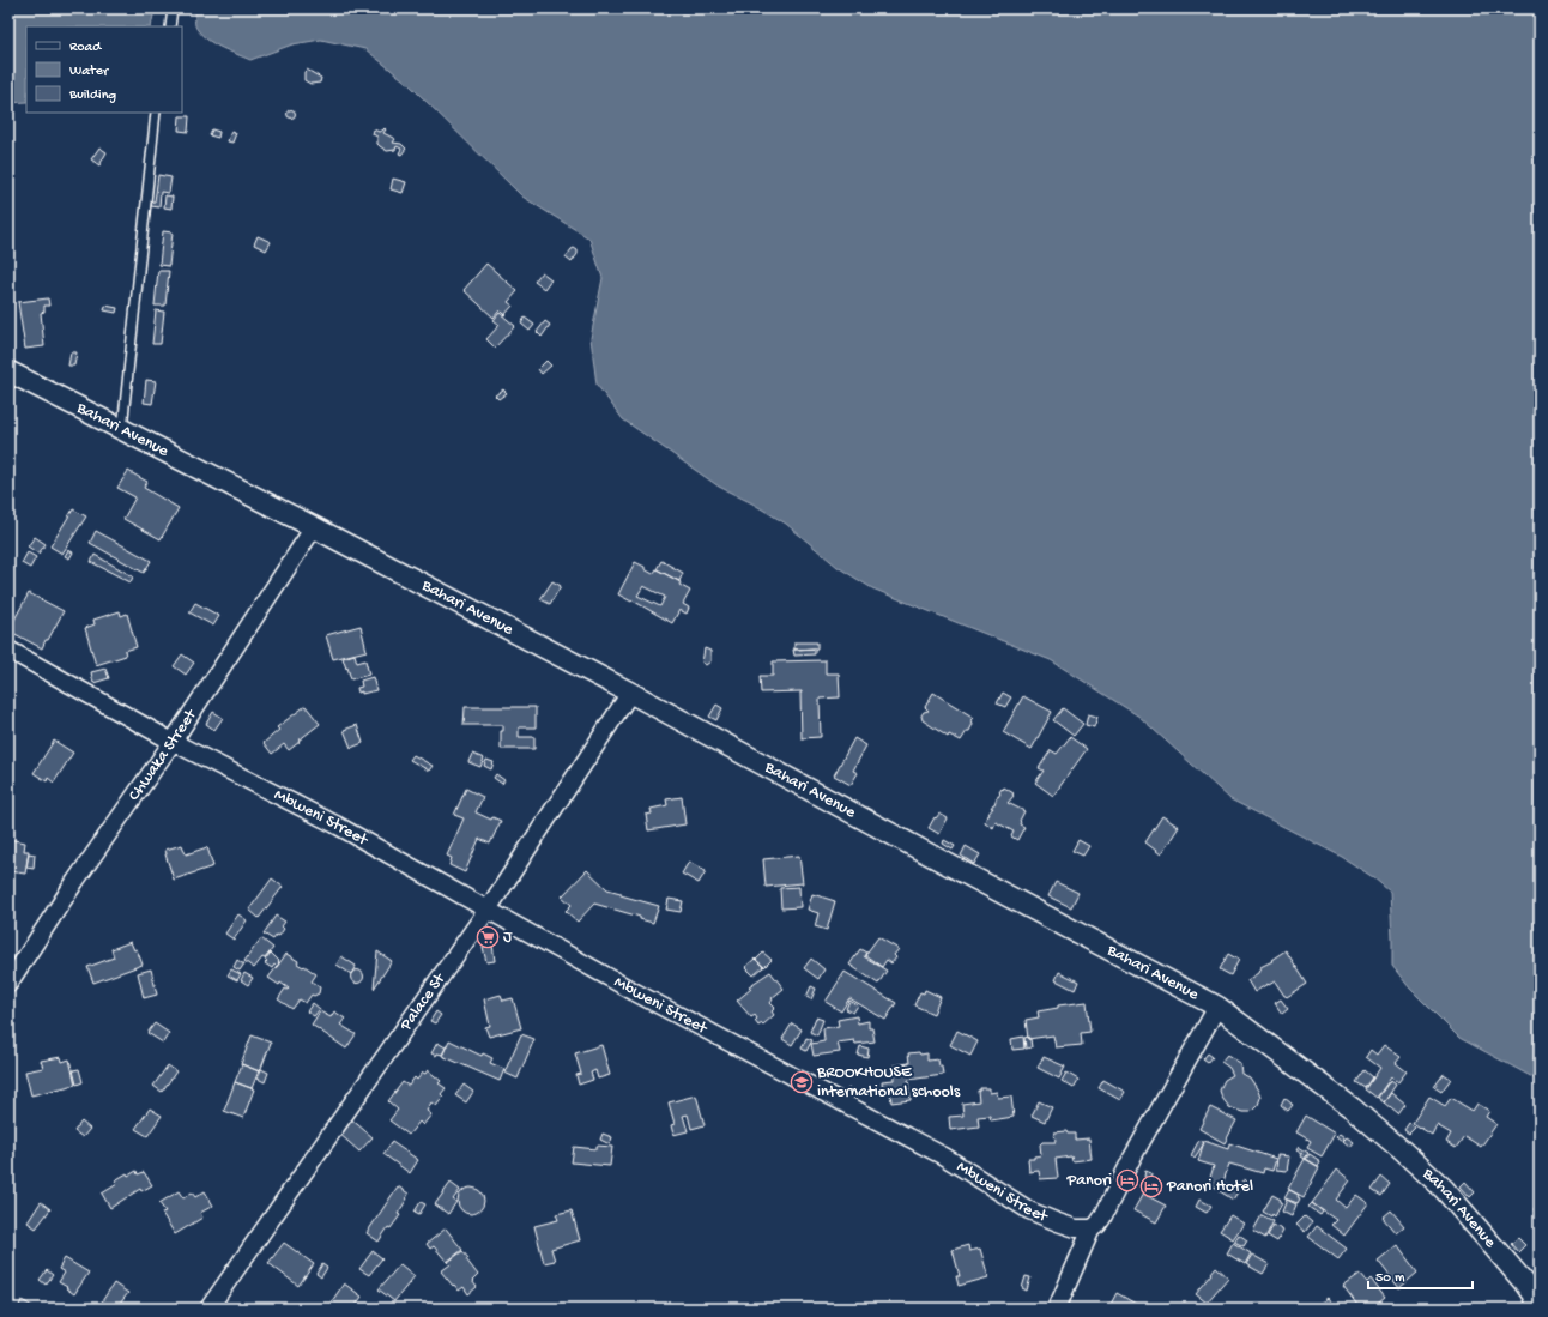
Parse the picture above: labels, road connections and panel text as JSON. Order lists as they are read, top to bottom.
{
  "streets": {
    "street": [
      "Bahari Avenue",
      "Chwaka Street",
      "Mbweni Street",
      "Palace St"
    ]
  },
  "crossings": [
    ["Bahari Avenue", "Chwaka Street"],
    ["Bahari Avenue", "Palace St"],
    ["Chwaka Street", "Mbweni Street"],
    ["Mbweni Street", "Palace St"]
  ],
  "places": {
    "supermarket": ["J"],
    "school or university": ["BROOKHOUSE international schools"],
    "hotel": ["Panori", "Panori Hotel"]
  },
  "legend": ["Road", "Water", "Building"],
  "scale_bar": "50 m"
}
